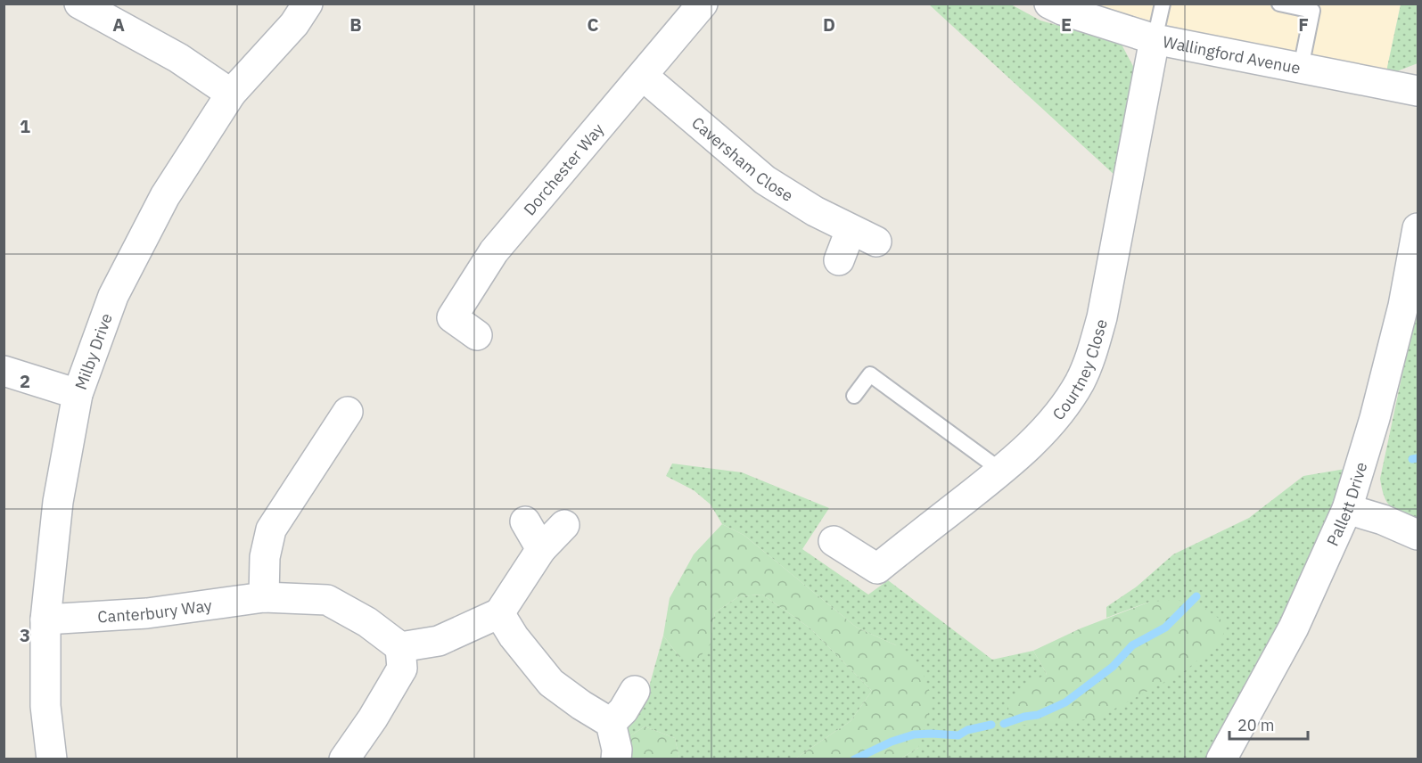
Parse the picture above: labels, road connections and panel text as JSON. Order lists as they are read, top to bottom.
{
  "streets": {
    "street": [
      "Wallingford Avenue",
      "Caversham Close",
      "Dorchester Way",
      "Milby Drive",
      "Courtney Close",
      "Pallett Drive",
      "Canterbury Way"
    ]
  },
  "crossings": [
    ["Wallingford Avenue", "Courtney Close"],
    ["Caversham Close", "Dorchester Way"],
    ["Milby Drive", "Canterbury Way"]
  ],
  "scale_bar": "20 m",
  "grid": {
    "columns": [
      "A",
      "B",
      "C",
      "D",
      "E",
      "F"
    ],
    "rows": ["1", "2", "3"]
  }
}
